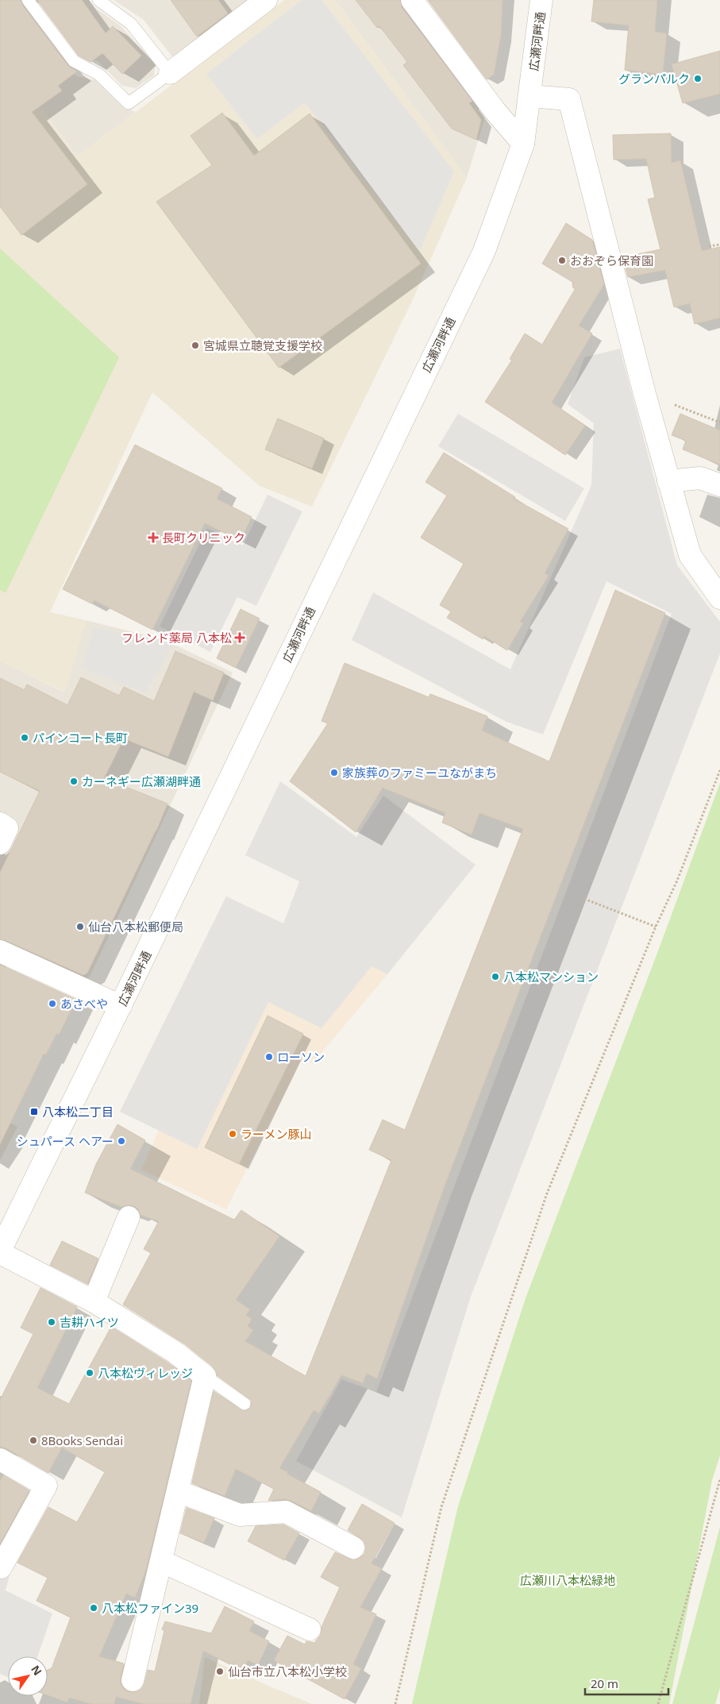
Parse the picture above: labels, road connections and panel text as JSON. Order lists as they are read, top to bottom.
{
  "streets": {
    "street": ["広瀬河畔通"]
  },
  "parks": ["広瀬川八本松緑地"],
  "places": {
    "other": [
      "グランパルク",
      "おおぞら保育園",
      "宮城県立聴覚支援学校",
      "パインコート長町",
      "家族葬のファミーユながまち",
      "カーネギー広瀬湖畔通",
      "仙台八本松郵便局",
      "八本松マンション",
      "あさべや",
      "ローソン",
      "ラーメン豚山",
      "シュパース ヘアー",
      "吉耕ハイツ",
      "八本松ヴィレッジ",
      "8Books Sendai",
      "八本松ファイン39",
      "仙台市立八本松小学校"
    ],
    "health": ["長町クリニック", "フレンド薬局 八本松"],
    "transit": ["八本松二丁目"]
  },
  "scale_bar": "20 m",
  "north": "top right"
}
